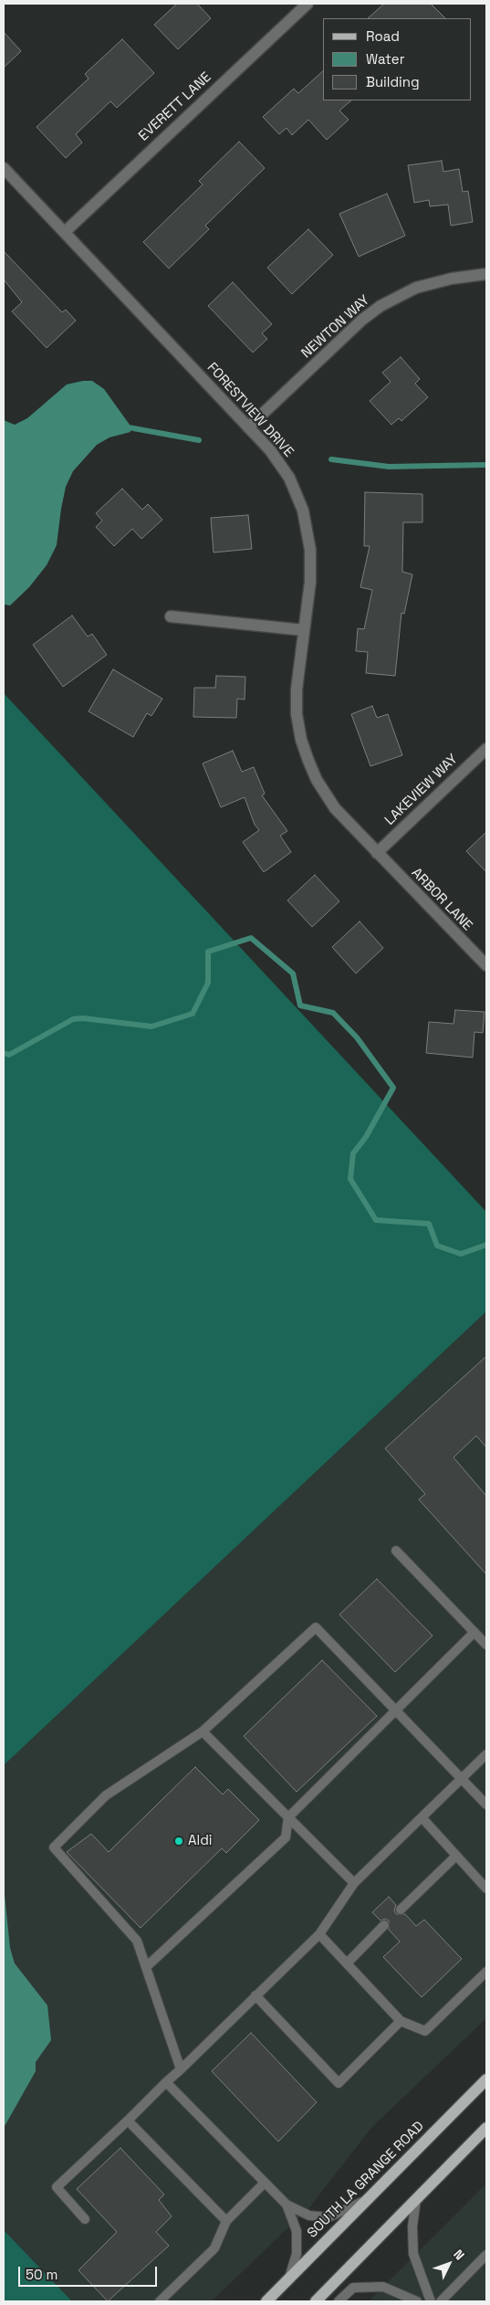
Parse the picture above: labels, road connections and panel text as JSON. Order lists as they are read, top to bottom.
{
  "streets": {
    "main road": ["SOUTH LA GRANGE ROAD"],
    "street": [
      "EVERETT LANE",
      "NEWTON WAY",
      "FORESTVIEW DRIVE",
      "LAKEVIEW WAY",
      "ARBOR LANE"
    ]
  },
  "crossings": [
    ["EVERETT LANE", "FORESTVIEW DRIVE"],
    ["NEWTON WAY", "FORESTVIEW DRIVE"],
    ["FORESTVIEW DRIVE", "LAKEVIEW WAY"],
    ["FORESTVIEW DRIVE", "ARBOR LANE"],
    ["LAKEVIEW WAY", "ARBOR LANE"]
  ],
  "places": ["Aldi"],
  "legend": ["Road", "Water", "Building"],
  "scale_bar": "50 m",
  "north": "top right"
}
